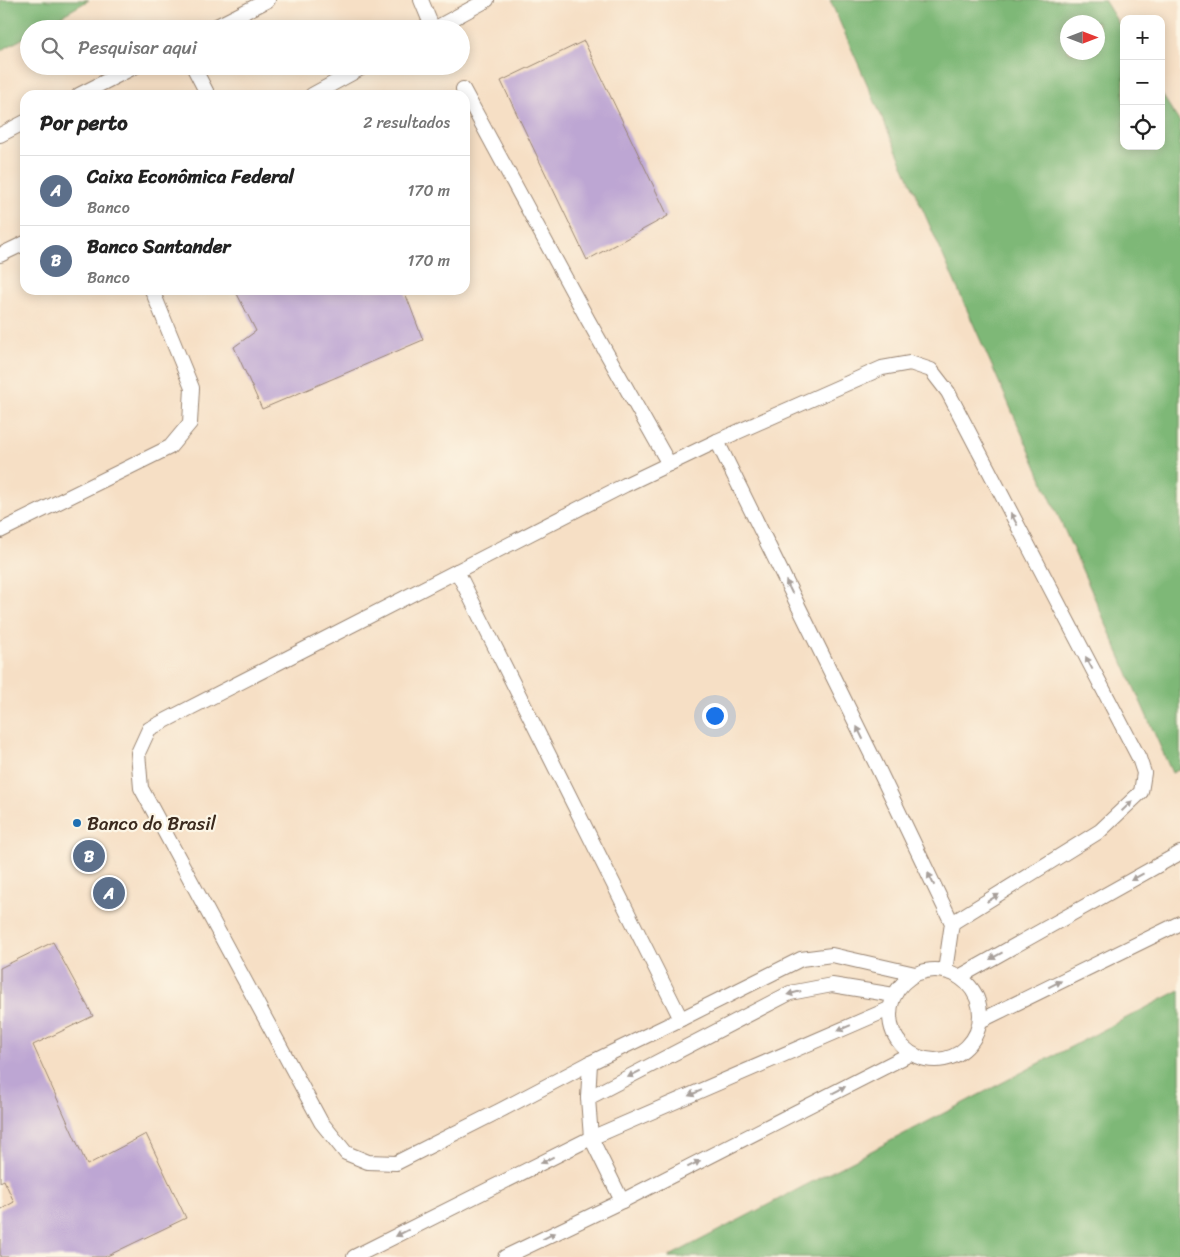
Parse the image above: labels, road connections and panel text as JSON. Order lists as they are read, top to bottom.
{
  "places": ["Banco do Brasil"],
  "north": "right",
  "page": {
    "map_buttons": ["+", "−"],
    "search": "Pesquisar aqui",
    "heading": ["Por perto", "2 resultados"],
    "list": [
      {
        "mark": "A",
        "name": "Caixa Econômica Federal",
        "note": "Banco",
        "value": "170 m"
      },
      {
        "mark": "B",
        "name": "Banco Santander",
        "note": "Banco",
        "value": "170 m"
      }
    ],
    "pins": ["B", "A"]
  }
}
